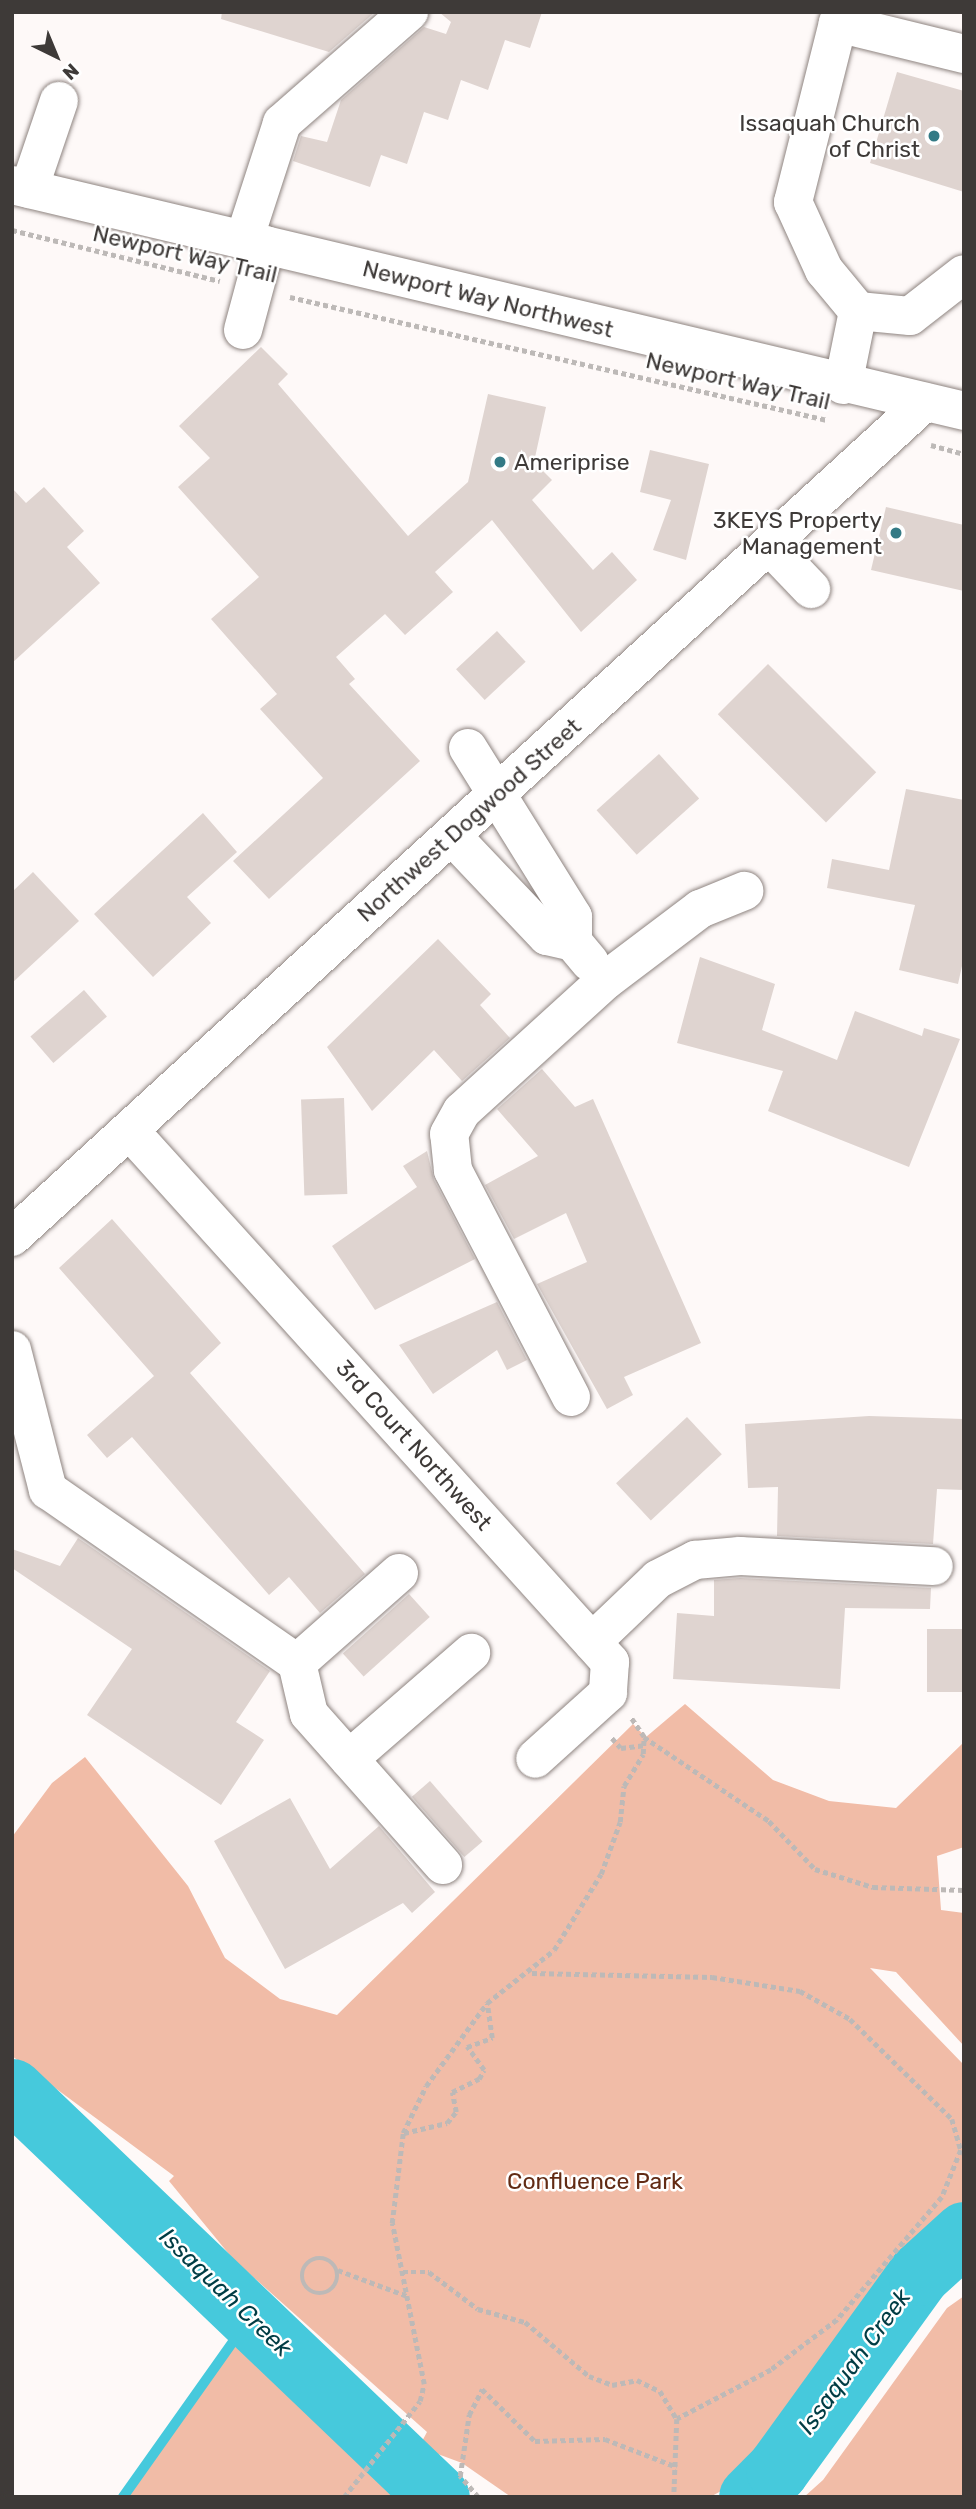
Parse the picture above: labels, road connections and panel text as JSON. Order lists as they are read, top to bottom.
{
  "streets": {
    "street": ["Newport Way Northwest", "Northwest Dogwood Street", "3rd Court Northwest"],
    "path": ["Newport Way Trail"]
  },
  "crossings": [
    ["Newport Way Northwest", "Northwest Dogwood Street"],
    ["Northwest Dogwood Street", "3rd Court Northwest"]
  ],
  "water": ["Issaquah Creek"],
  "parks": ["Confluence Park"],
  "places": ["Issaquah Church of Christ", "Ameriprise", "3KEYS Property Management"],
  "north": "bottom right"
}
